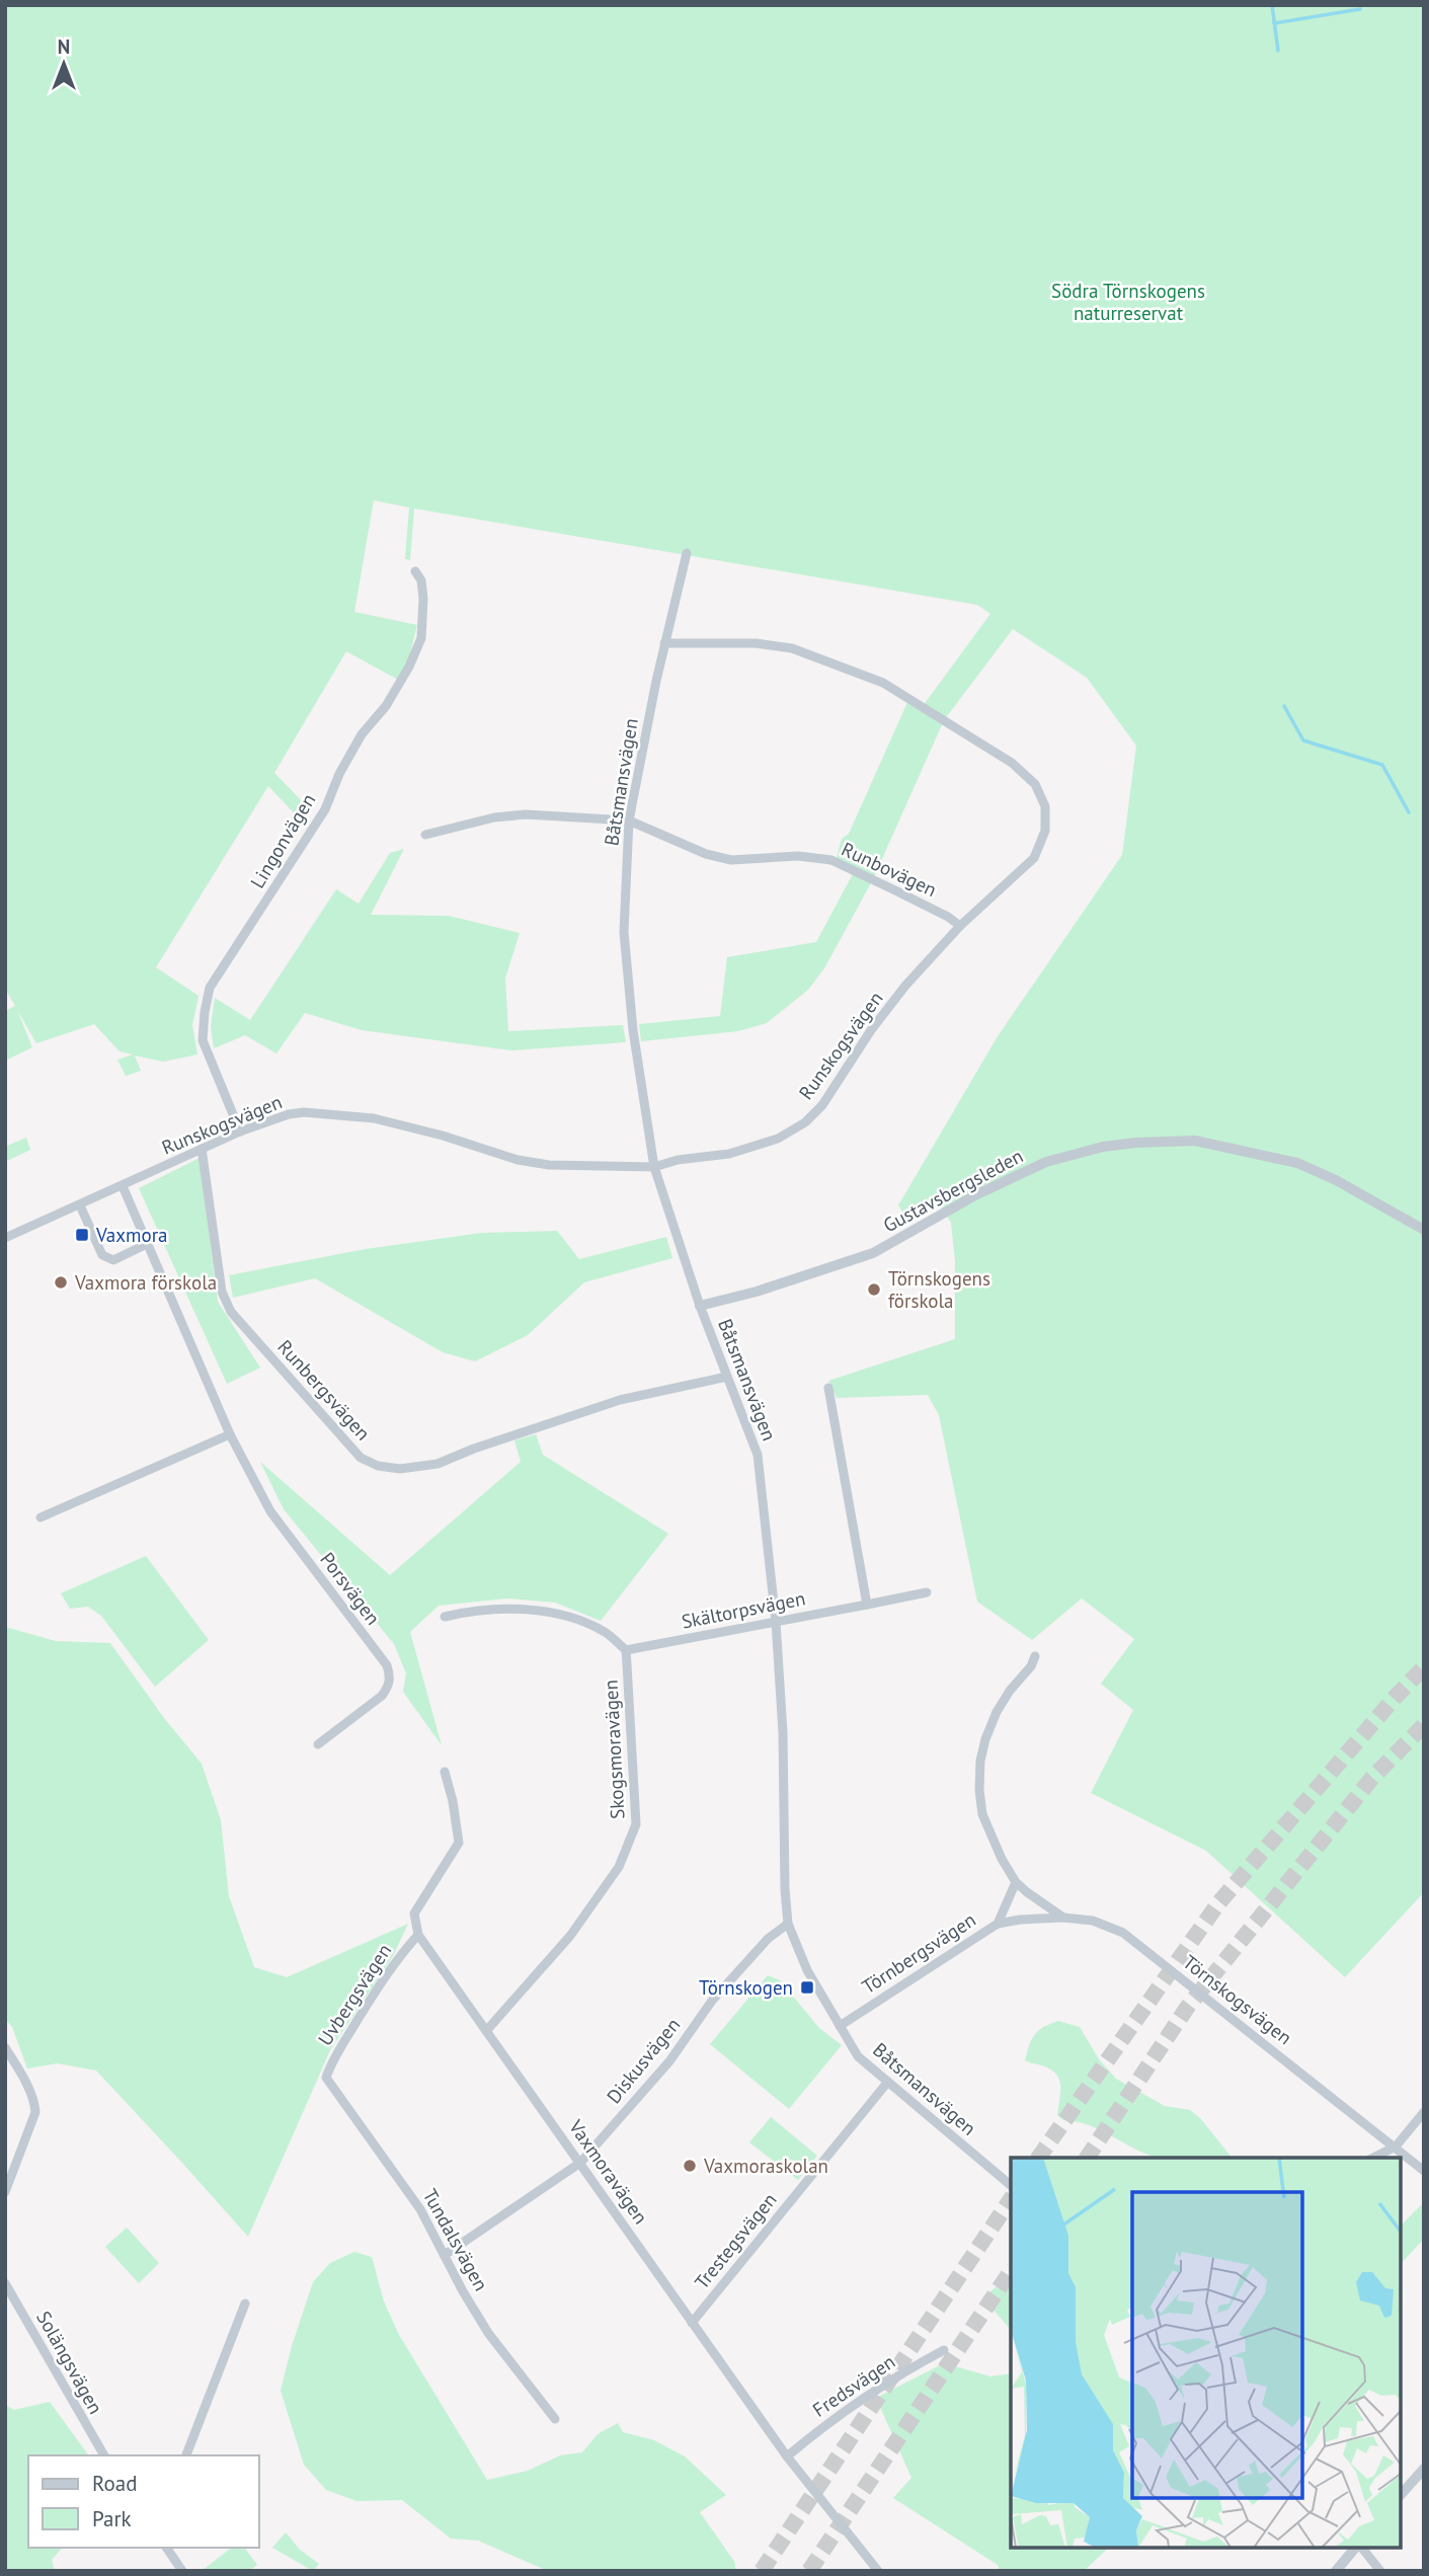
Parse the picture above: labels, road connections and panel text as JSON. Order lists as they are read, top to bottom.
{
  "streets": {
    "street": [
      "Båtsmansvägen",
      "Lingonvägen",
      "Runbovägen",
      "Runskogsvägen",
      "Gustavsbergsleden",
      "Runbergsvägen",
      "Porsvägen",
      "Skältorpsvägen",
      "Skogsmoravägen",
      "Törnbergsvägen",
      "Uvbergsvägen",
      "Törnskogsvägen",
      "Diskusvägen",
      "Vaxmoravägen",
      "Tundalsvägen",
      "Trestegsvägen",
      "Solängsvägen",
      "Fredsvägen"
    ]
  },
  "crossings": [
    ["Båtsmansvägen", "Runbovägen"],
    ["Båtsmansvägen", "Runskogsvägen"],
    ["Båtsmansvägen", "Gustavsbergsleden"],
    ["Båtsmansvägen", "Runbergsvägen"],
    ["Båtsmansvägen", "Skältorpsvägen"],
    ["Båtsmansvägen", "Törnbergsvägen"],
    ["Båtsmansvägen", "Diskusvägen"],
    ["Båtsmansvägen", "Trestegsvägen"],
    ["Lingonvägen", "Runskogsvägen"],
    ["Runbovägen", "Runskogsvägen"],
    ["Runskogsvägen", "Runbergsvägen"],
    ["Runskogsvägen", "Porsvägen"],
    ["Skältorpsvägen", "Skogsmoravägen"],
    ["Skogsmoravägen", "Vaxmoravägen"],
    ["Törnbergsvägen", "Törnskogsvägen"],
    ["Uvbergsvägen", "Vaxmoravägen"],
    ["Uvbergsvägen", "Tundalsvägen"],
    ["Diskusvägen", "Vaxmoravägen"],
    ["Diskusvägen", "Tundalsvägen"],
    ["Vaxmoravägen", "Trestegsvägen"],
    ["Vaxmoravägen", "Fredsvägen"]
  ],
  "parks": ["Södra Törnskogens naturreservat"],
  "places": {
    "transit": ["Vaxmora", "Törnskogen"],
    "other": ["Vaxmora förskola", "Törnskogens förskola", "Vaxmoraskolan"]
  },
  "legend": ["Road", "Park"],
  "north": "top"
}
